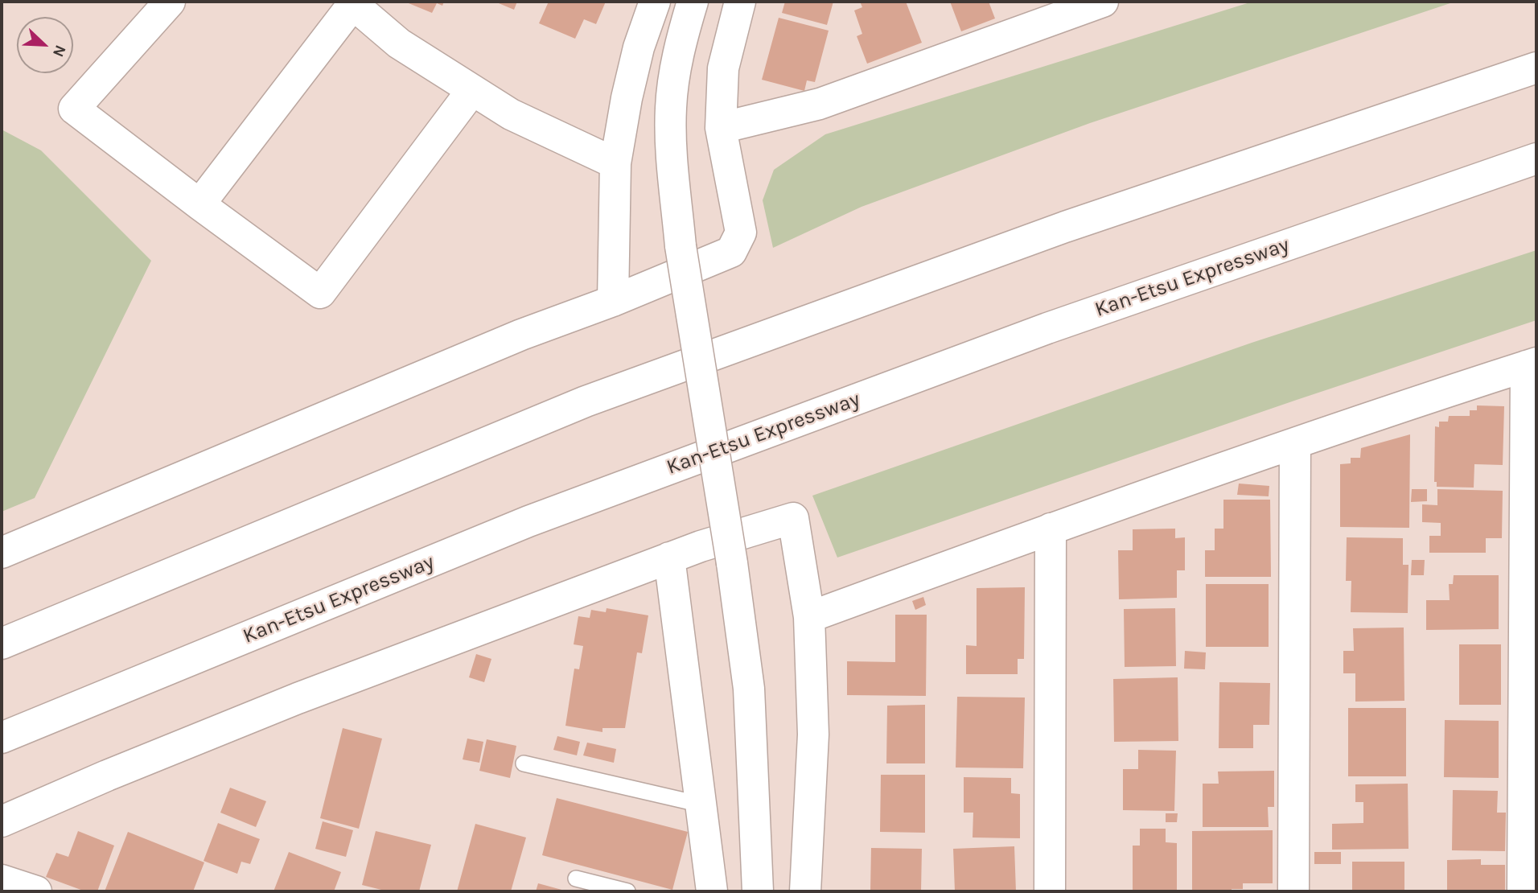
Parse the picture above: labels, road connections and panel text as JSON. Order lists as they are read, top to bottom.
{
  "streets": {
    "main road": ["Kan-Etsu Expressway"]
  },
  "north": "bottom right"
}
